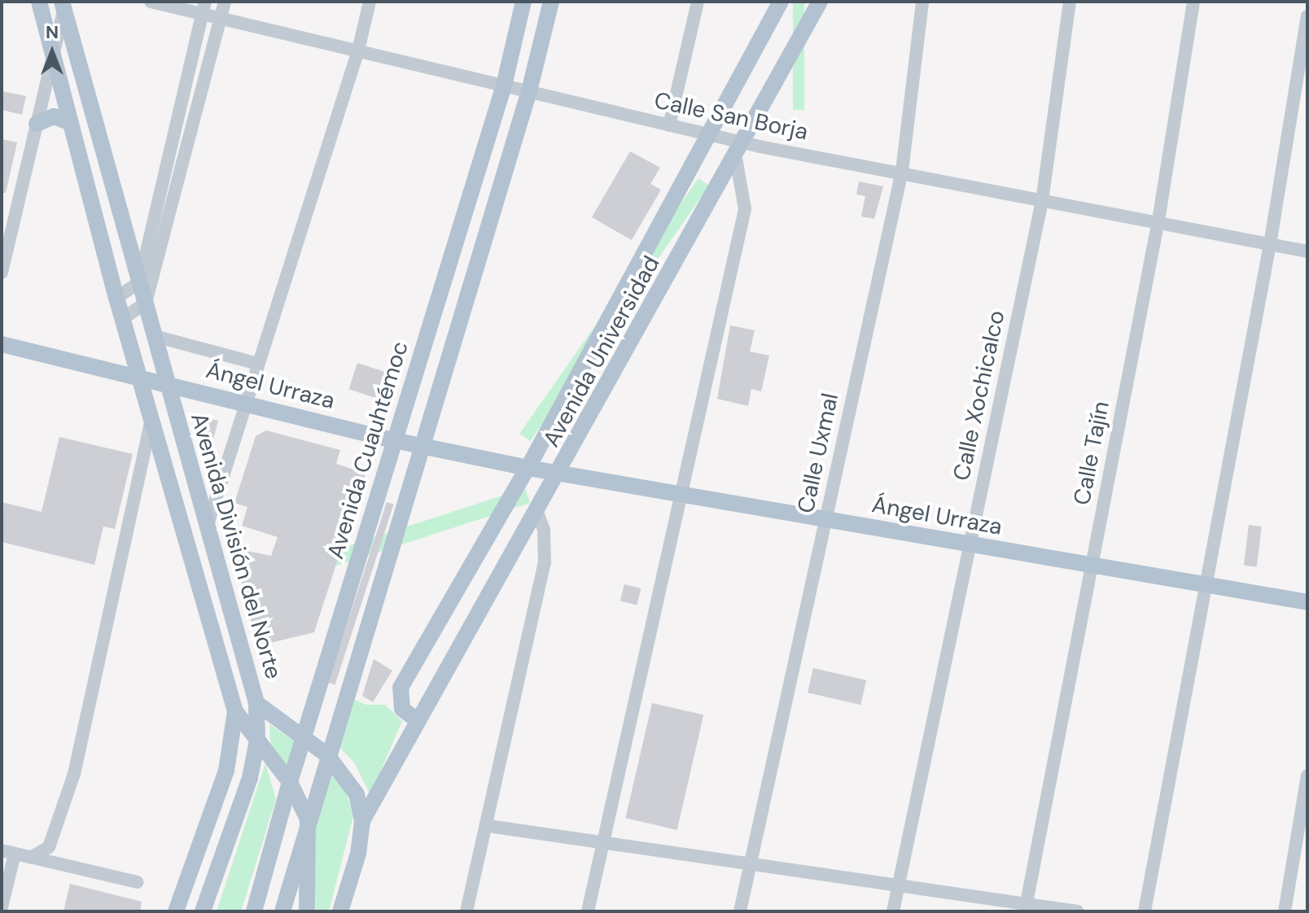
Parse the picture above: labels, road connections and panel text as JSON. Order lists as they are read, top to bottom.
{
  "streets": {
    "main road": [
      "Avenida Universidad",
      "Ángel Urraza",
      "Avenida Cuauhtémoc",
      "Avenida División del Norte"
    ],
    "street": [
      "Calle San Borja",
      "Calle Xochicalco",
      "Calle Uxmal",
      "Calle Tajín"
    ]
  },
  "crossings": [
    ["Calle San Borja", "Avenida Universidad"],
    ["Calle San Borja", "Calle Xochicalco"],
    ["Calle San Borja", "Avenida Cuauhtémoc"],
    ["Calle San Borja", "Calle Uxmal"],
    ["Calle San Borja", "Calle Tajín"],
    ["Avenida Universidad", "Ángel Urraza"],
    ["Avenida Universidad", "Avenida División del Norte"],
    ["Ángel Urraza", "Calle Xochicalco"],
    ["Ángel Urraza", "Avenida Cuauhtémoc"],
    ["Ángel Urraza", "Calle Uxmal"],
    ["Ángel Urraza", "Calle Tajín"],
    ["Ángel Urraza", "Avenida División del Norte"],
    ["Avenida Cuauhtémoc", "Avenida División del Norte"]
  ],
  "north": "top"
}
